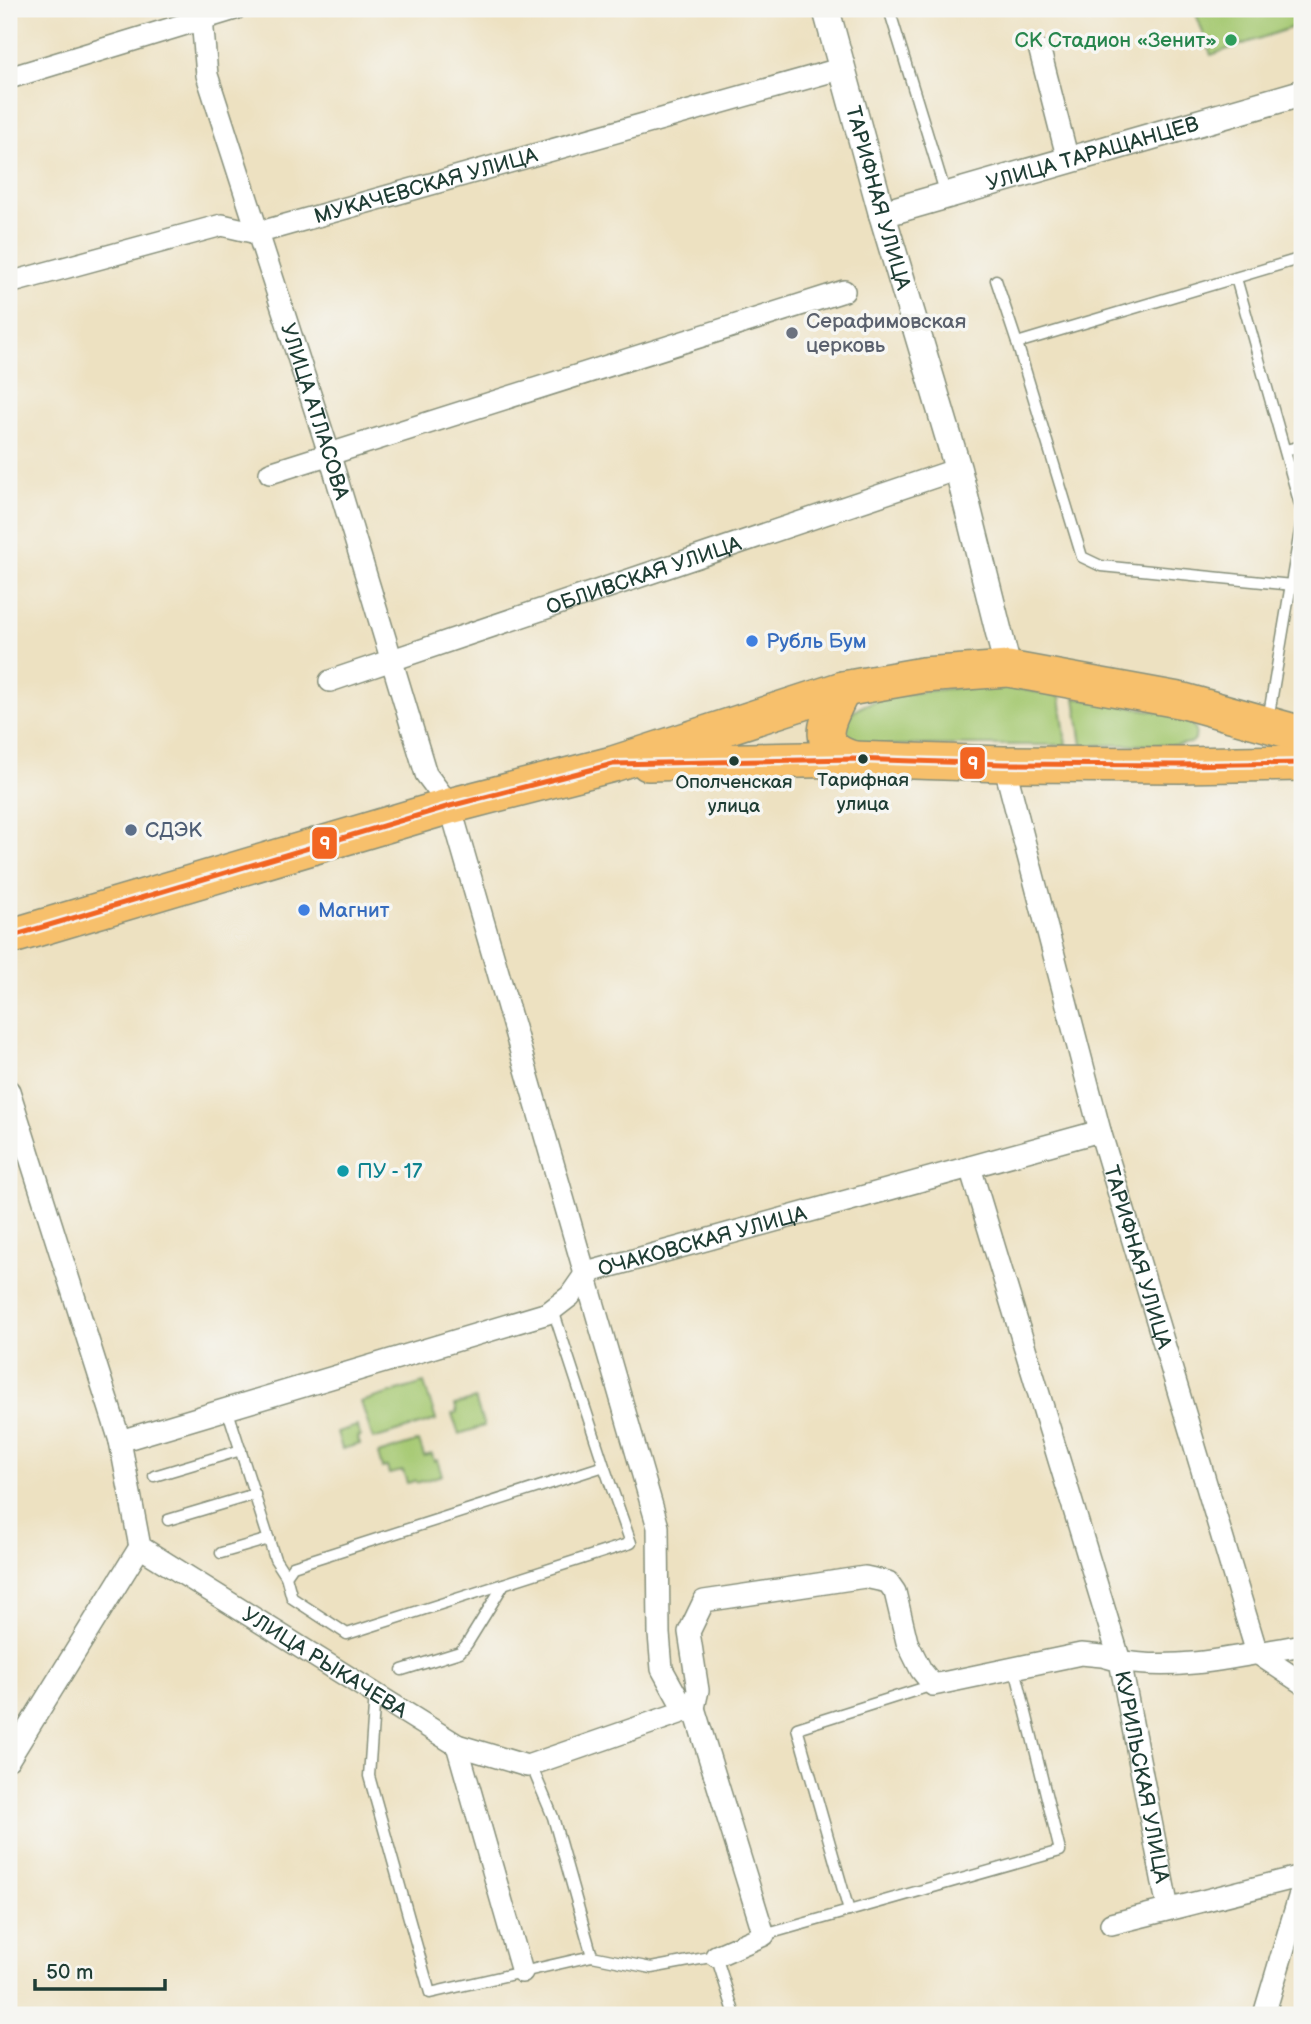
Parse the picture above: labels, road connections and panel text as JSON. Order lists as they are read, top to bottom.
{
  "streets": {
    "street": [
      "УЛИЦА ТАРАЩАНЦЕВ",
      "МУКАЧЕВСКАЯ УЛИЦА",
      "ТАРИФНАЯ УЛИЦА",
      "УЛИЦА АТЛАСОВА",
      "ОБЛИВСКАЯ УЛИЦА",
      "ОЧАКОВСКАЯ УЛИЦА",
      "УЛИЦА РЫКАЧЕВА",
      "КУРИЛЬСКАЯ УЛИЦА"
    ]
  },
  "crossings": [
    ["УЛИЦА ТАРАЩАНЦЕВ", "ТАРИФНАЯ УЛИЦА"],
    ["МУКАЧЕВСКАЯ УЛИЦА", "ТАРИФНАЯ УЛИЦА"],
    ["МУКАЧЕВСКАЯ УЛИЦА", "УЛИЦА АТЛАСОВА"],
    ["ТАРИФНАЯ УЛИЦА", "ОБЛИВСКАЯ УЛИЦА"],
    ["ТАРИФНАЯ УЛИЦА", "ОЧАКОВСКАЯ УЛИЦА"],
    ["УЛИЦА АТЛАСОВА", "ОБЛИВСКАЯ УЛИЦА"]
  ],
  "places": [
    "СК Стадион «Зенит»",
    "Серафимовская церковь",
    "Рубль Бум",
    "Тарифная улица",
    "Ополченская улица",
    "СДЭК",
    "Магнит",
    "ПУ - 17"
  ],
  "lines": ["transit line 9"],
  "scale_bar": "50 m"
}
